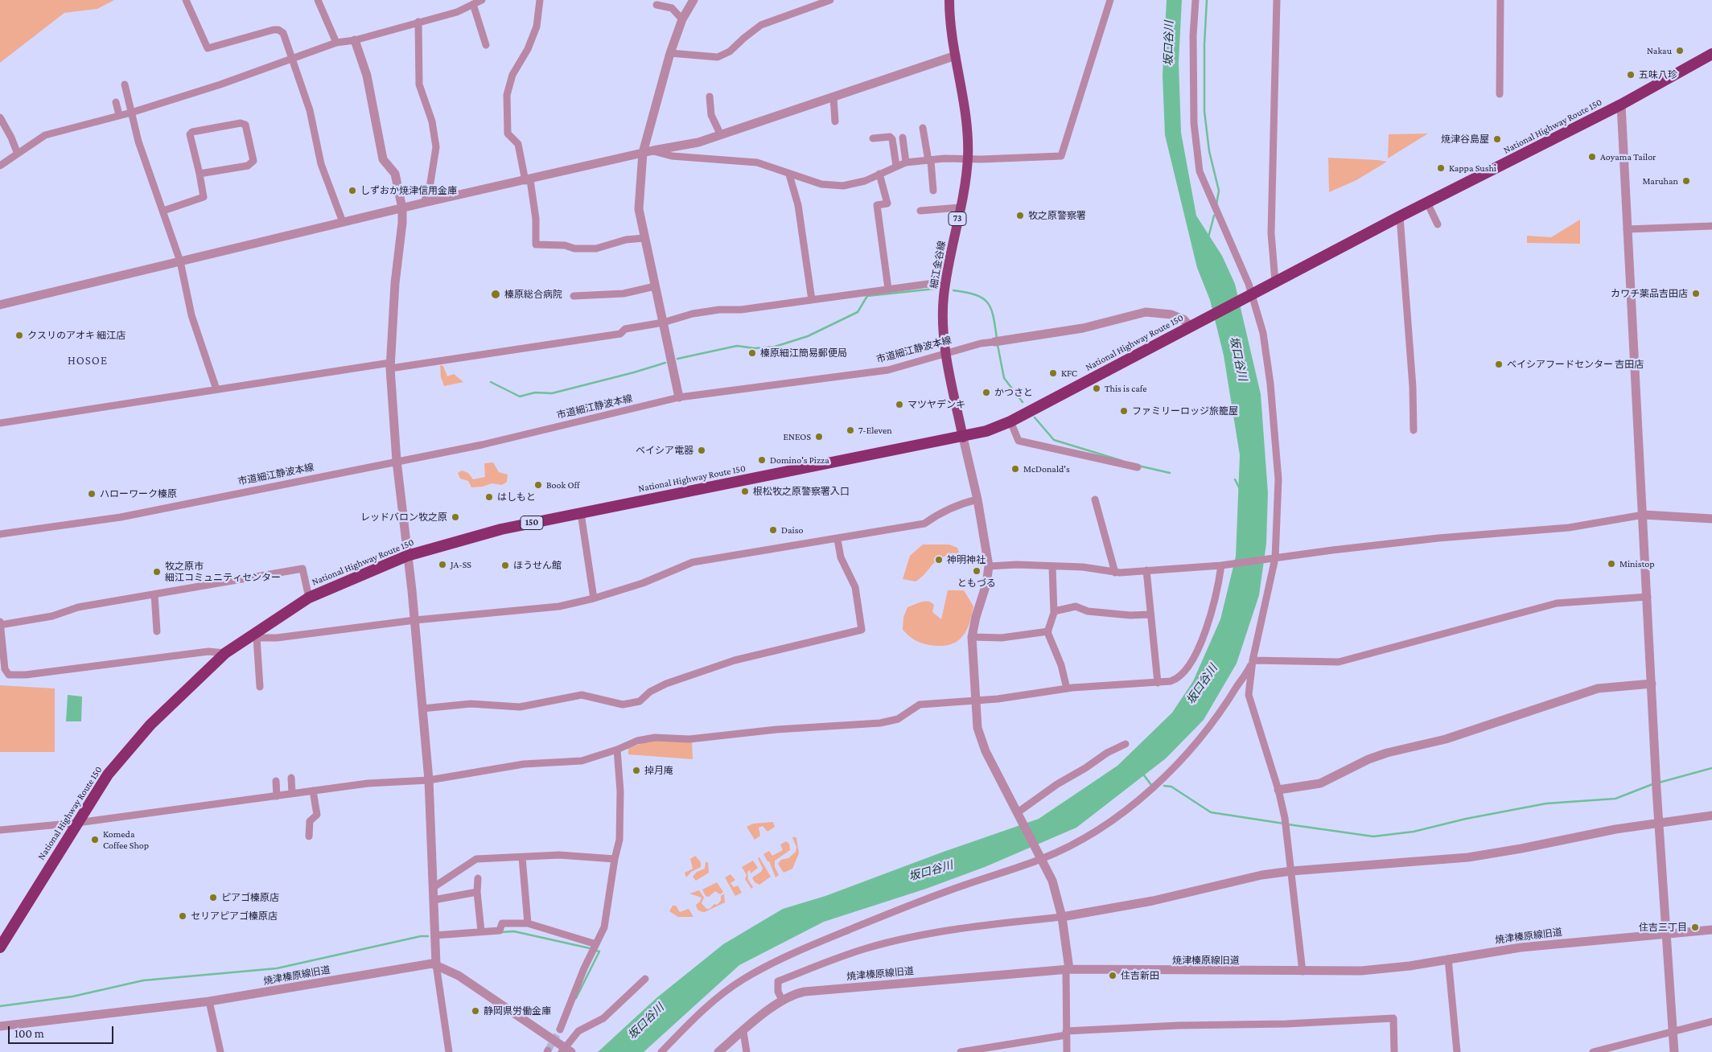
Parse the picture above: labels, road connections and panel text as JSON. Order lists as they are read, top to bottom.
{
  "streets": {
    "highway": ["National Highway Route 150", "150"],
    "main road": ["73", "細江金谷線"],
    "street": ["市道細江静波本線", "焼津榛原線旧道"]
  },
  "crossings": [
    ["National Highway Route 150", "細江金谷線"],
    ["National Highway Route 150", "市道細江静波本線"],
    ["細江金谷線", "市道細江静波本線"]
  ],
  "districts": ["HOSOE"],
  "water": ["坂口谷川"],
  "places": [
    "Nakau",
    "五味八珍",
    "焼津谷島屋",
    "Aoyama Tailor",
    "Kappa Sushi",
    "Maruhan",
    "しずおか焼津信用金庫",
    "牧之原警察署",
    "カワチ薬品吉田店",
    "榛原総合病院",
    "クスリのアオキ 細江店",
    "榛原細江簡易郵便局",
    "ベイシアフードセンター 吉田店",
    "KFC",
    "This is cafe",
    "かつさと",
    "マツヤデンキ",
    "ファミリーロッジ旅籠屋",
    "7-Eleven",
    "ENEOS",
    "ベイシア電器",
    "Domino's Pizza",
    "McDonald's",
    "Book Off",
    "根松牧之原警察署入口",
    "ハローワーク榛原",
    "はしもと",
    "レッドバロン牧之原",
    "Daiso",
    "神明神社",
    "Ministop",
    "JA-SS",
    "ほうせん館",
    "ともづる",
    "牧之原市 細江コミュニティセンター",
    "掉月庵",
    "Komeda Coffee Shop",
    "ピアゴ榛原店",
    "セリアピアゴ榛原店",
    "住吉三丁目",
    "住吉新田",
    "静岡県労働金庫"
  ],
  "scale_bar": "100 m"
}
